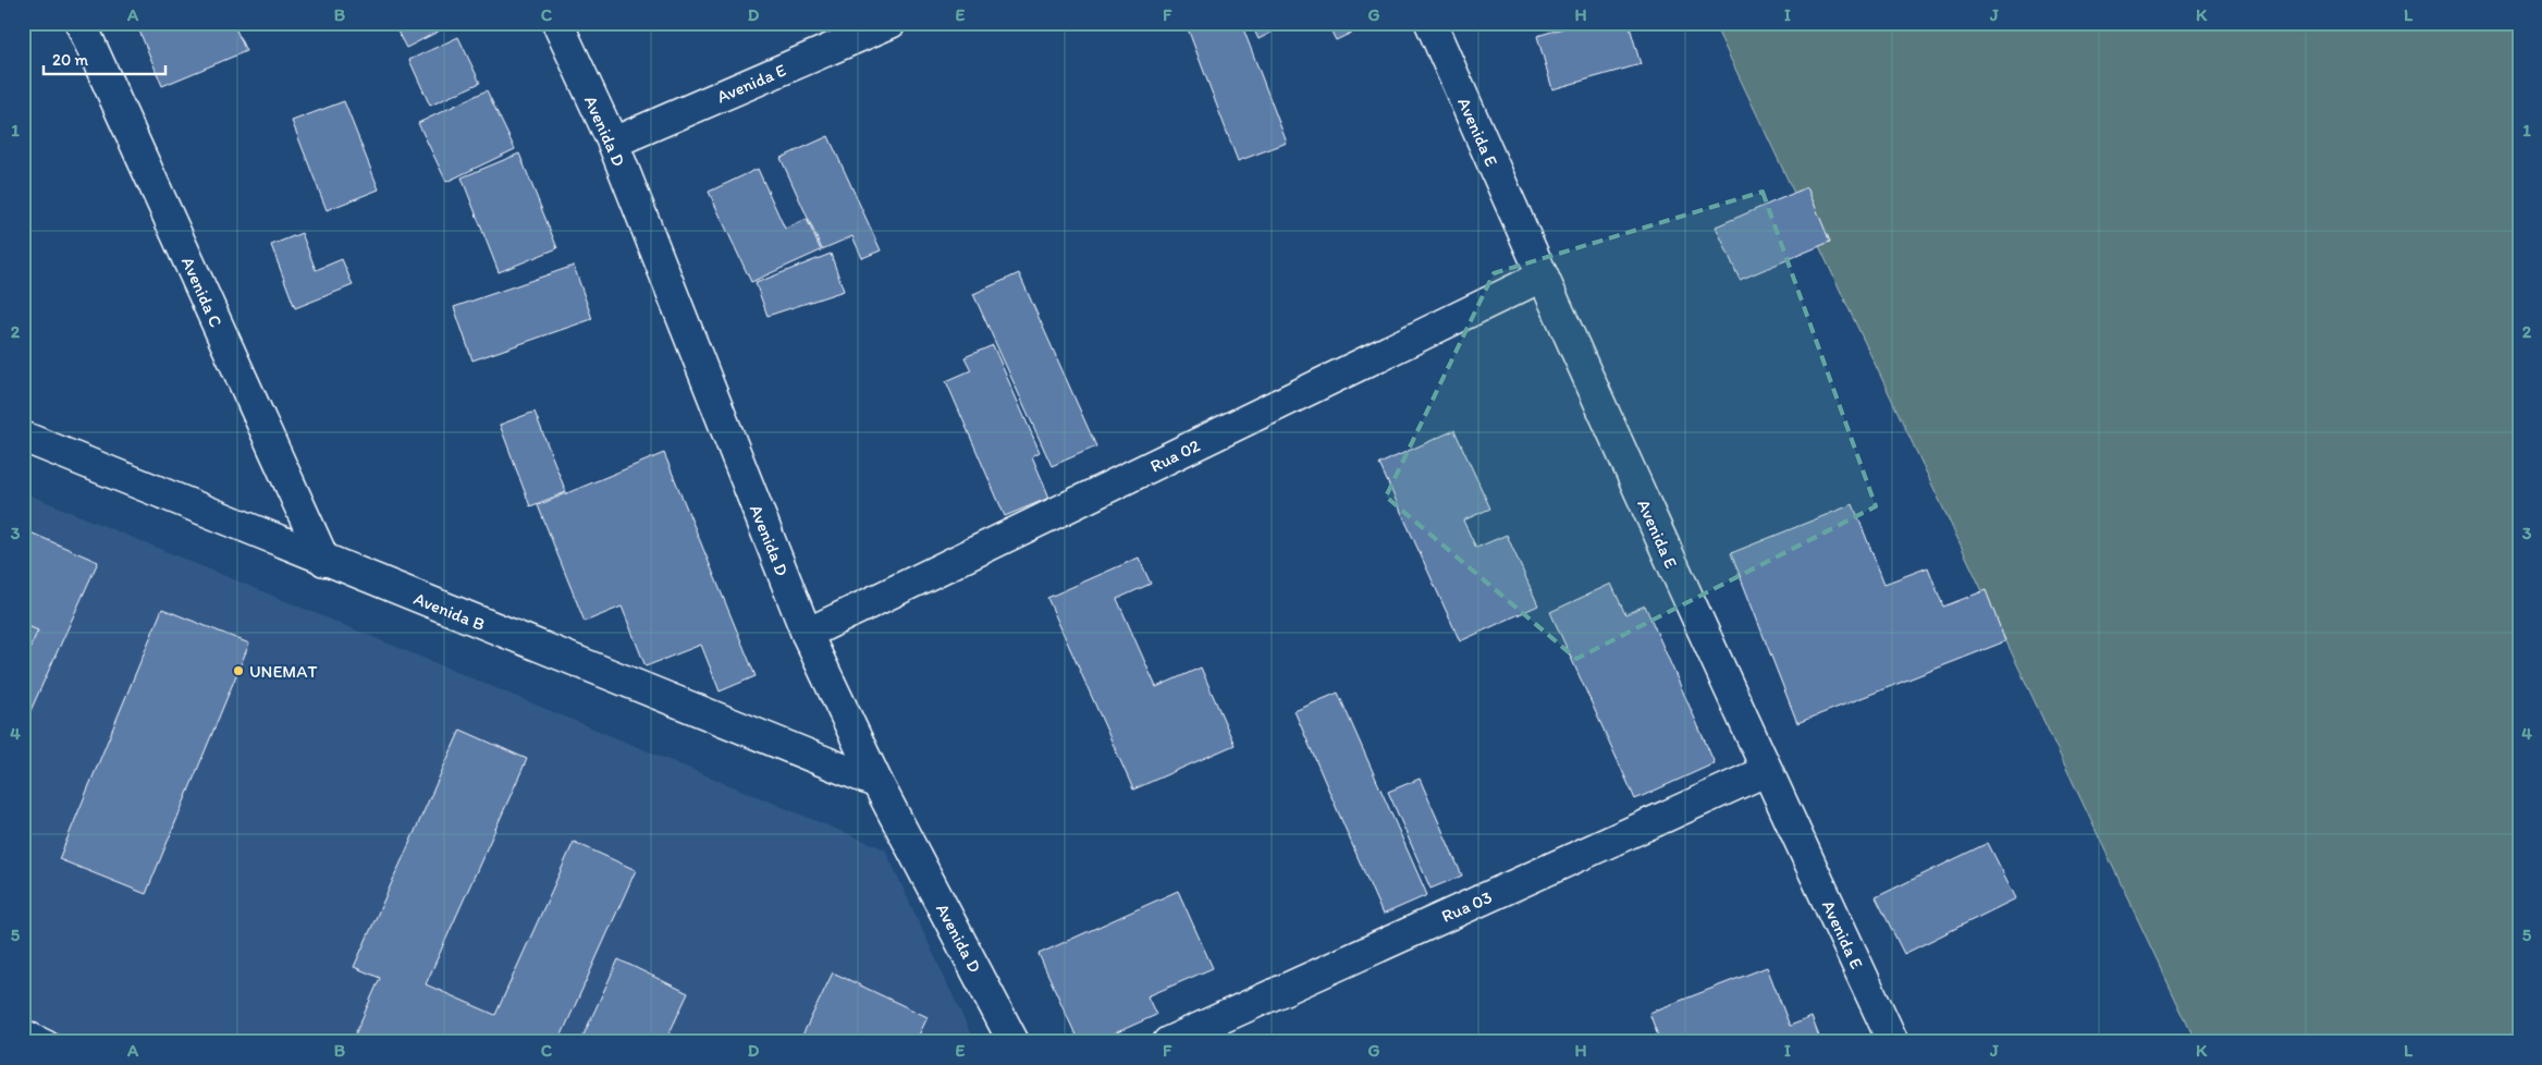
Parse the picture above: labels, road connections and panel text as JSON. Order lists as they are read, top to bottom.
{
  "streets": {
    "street": [
      "Avenida E",
      "Avenida D",
      "Avenida C",
      "Rua 02",
      "Avenida B",
      "Rua 03"
    ]
  },
  "crossings": [
    ["Avenida E", "Avenida D"],
    ["Avenida E", "Rua 02"],
    ["Avenida E", "Rua 03"],
    ["Avenida D", "Rua 02"],
    ["Avenida D", "Avenida B"],
    ["Avenida C", "Avenida B"]
  ],
  "places": ["UNEMAT"],
  "scale_bar": "20 m",
  "grid": {
    "columns": [
      "A",
      "B",
      "C",
      "D",
      "E",
      "F",
      "G",
      "H",
      "I",
      "J",
      "K",
      "L"
    ],
    "rows": [
      "1",
      "2",
      "3",
      "4",
      "5"
    ]
  }
}
